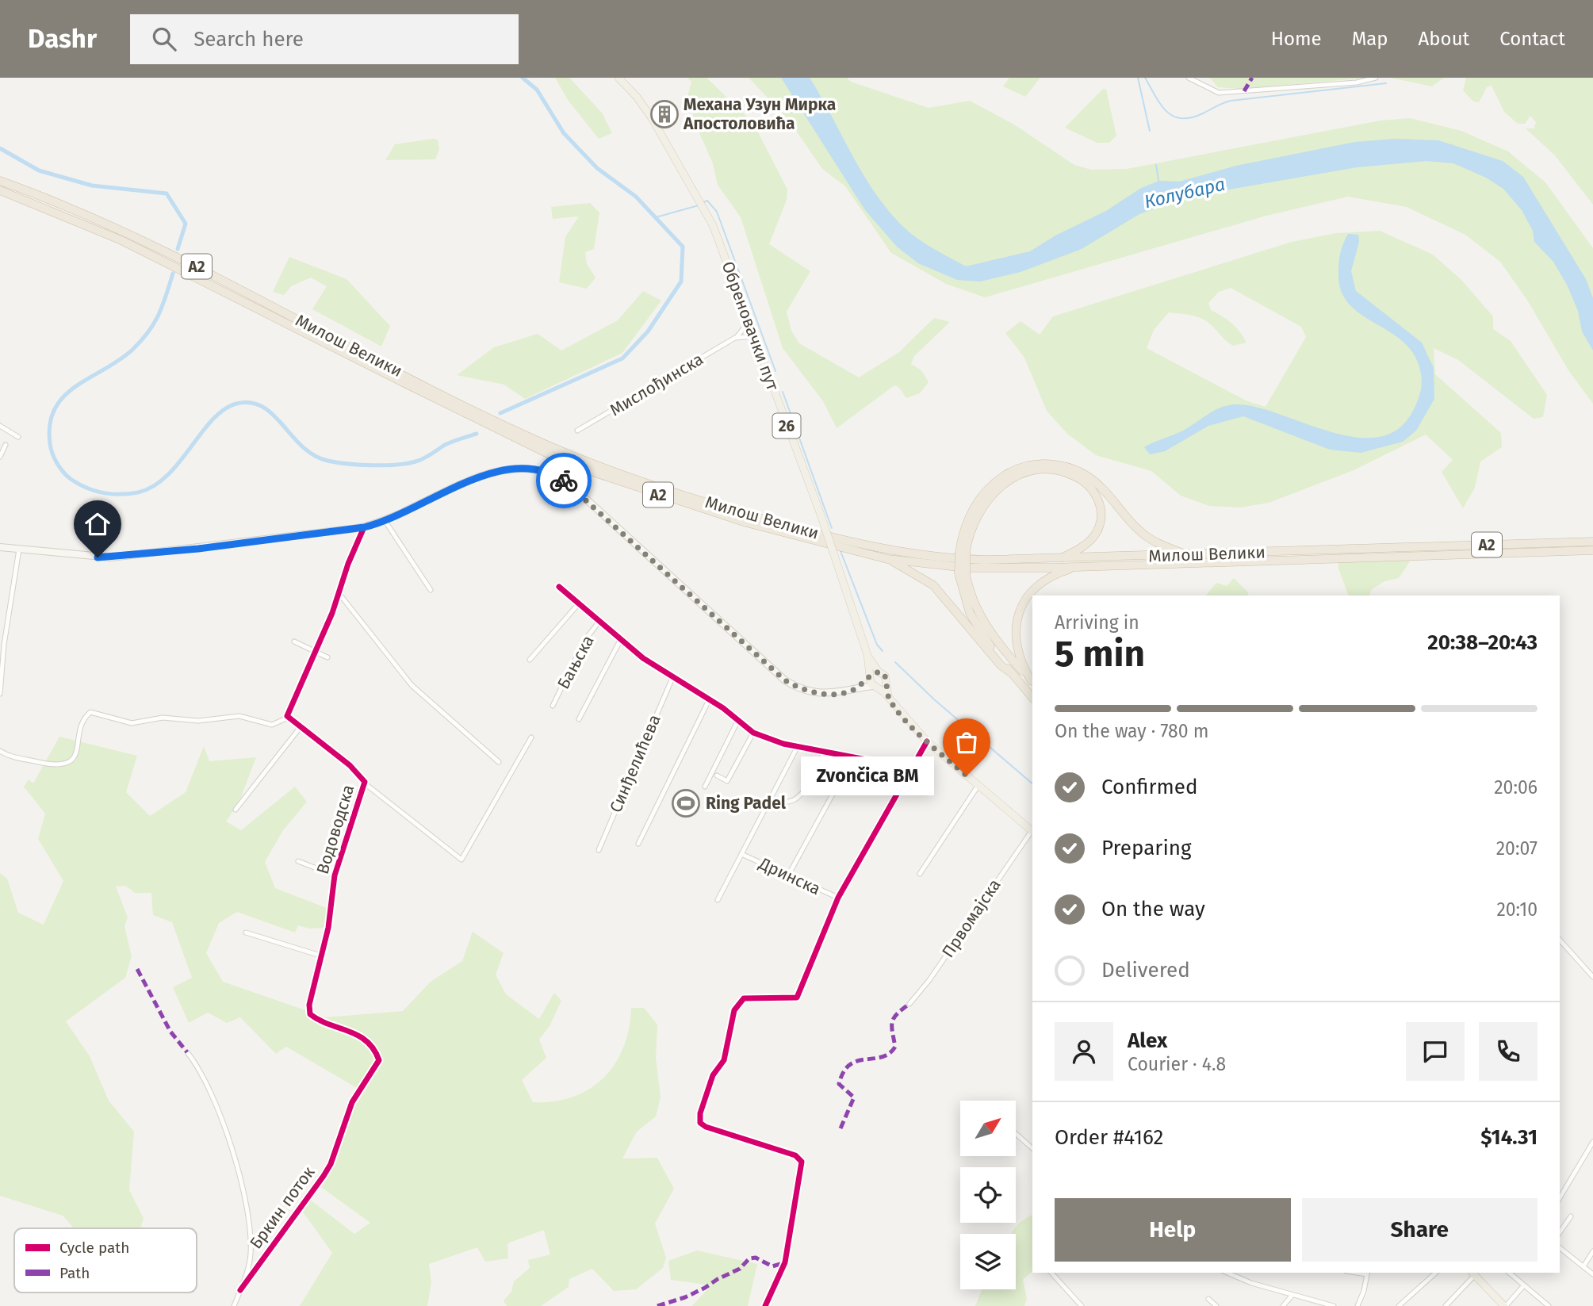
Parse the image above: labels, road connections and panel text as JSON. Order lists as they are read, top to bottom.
{
  "streets": {
    "highway": ["A2", "Милош Велики"],
    "main road": ["Обреновачки пут", "26"],
    "street": [
      "Мислођинска",
      "Бањска",
      "Синђелићева",
      "Водоводска",
      "Дринска",
      "Првомајска",
      "Бркин поток"
    ]
  },
  "crossings": [
    ["Обреновачки пут", "Мислођинска"],
    ["Обреновачки пут", "26"],
    ["Водоводска", "Бркин поток"]
  ],
  "water": ["Колубара"],
  "places": {
    "building": ["Механа Узун Мирка Апостоловића"],
    "other": ["Zvončica BM"],
    "sports": ["Ring Padel"]
  },
  "legend": ["Cycle path", "Path"],
  "north": "top right",
  "page": {
    "header": "Dashr",
    "search": "Search here",
    "nav": [
      "Home",
      "Map",
      "About",
      "Contact"
    ],
    "heading": ["5 min", "Arriving in", "20:38–20:43"],
    "panel": [
      "Alex",
      "Courier · 4.8",
      "Order #4162",
      "$14.31"
    ],
    "bar": "On the way · 780 m",
    "bubble": "Zvončica BM",
    "list": [
      ["Confirmed", "20:06"],
      ["Preparing", "20:07"],
      ["On the way", "20:10"],
      "Delivered"
    ],
    "buttons": ["Help", "Share"]
  }
}
